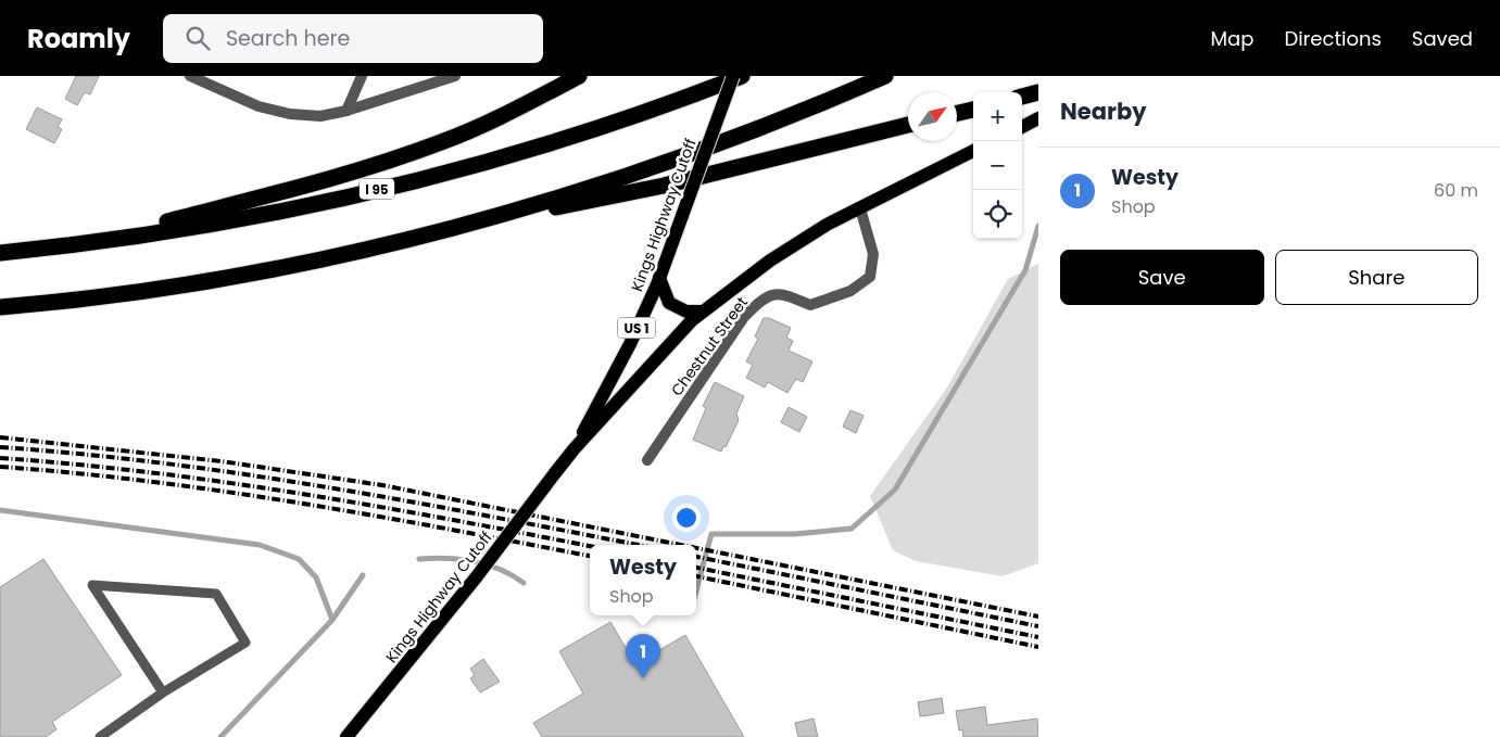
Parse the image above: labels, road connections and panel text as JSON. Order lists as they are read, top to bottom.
{
  "streets": {
    "highway": ["I 95"],
    "main road": ["Kings Highway Cutoff", "US 1"],
    "street": ["Chestnut Street"]
  },
  "crossings": [
    ["Kings Highway Cutoff", "Chestnut Street"]
  ],
  "north": "top right",
  "page": {
    "header": "Roamly",
    "search": "Search here",
    "nav": ["Map", "Directions", "Saved"],
    "heading": "Nearby",
    "map_buttons": ["+", "−"],
    "list": [
      {
        "mark": "1",
        "name": "Westy",
        "note": "Shop",
        "value": "60 m"
      }
    ],
    "buttons": ["Save", "Share"],
    "popup": ["Westy", "Shop"],
    "pins": "1"
  }
}
